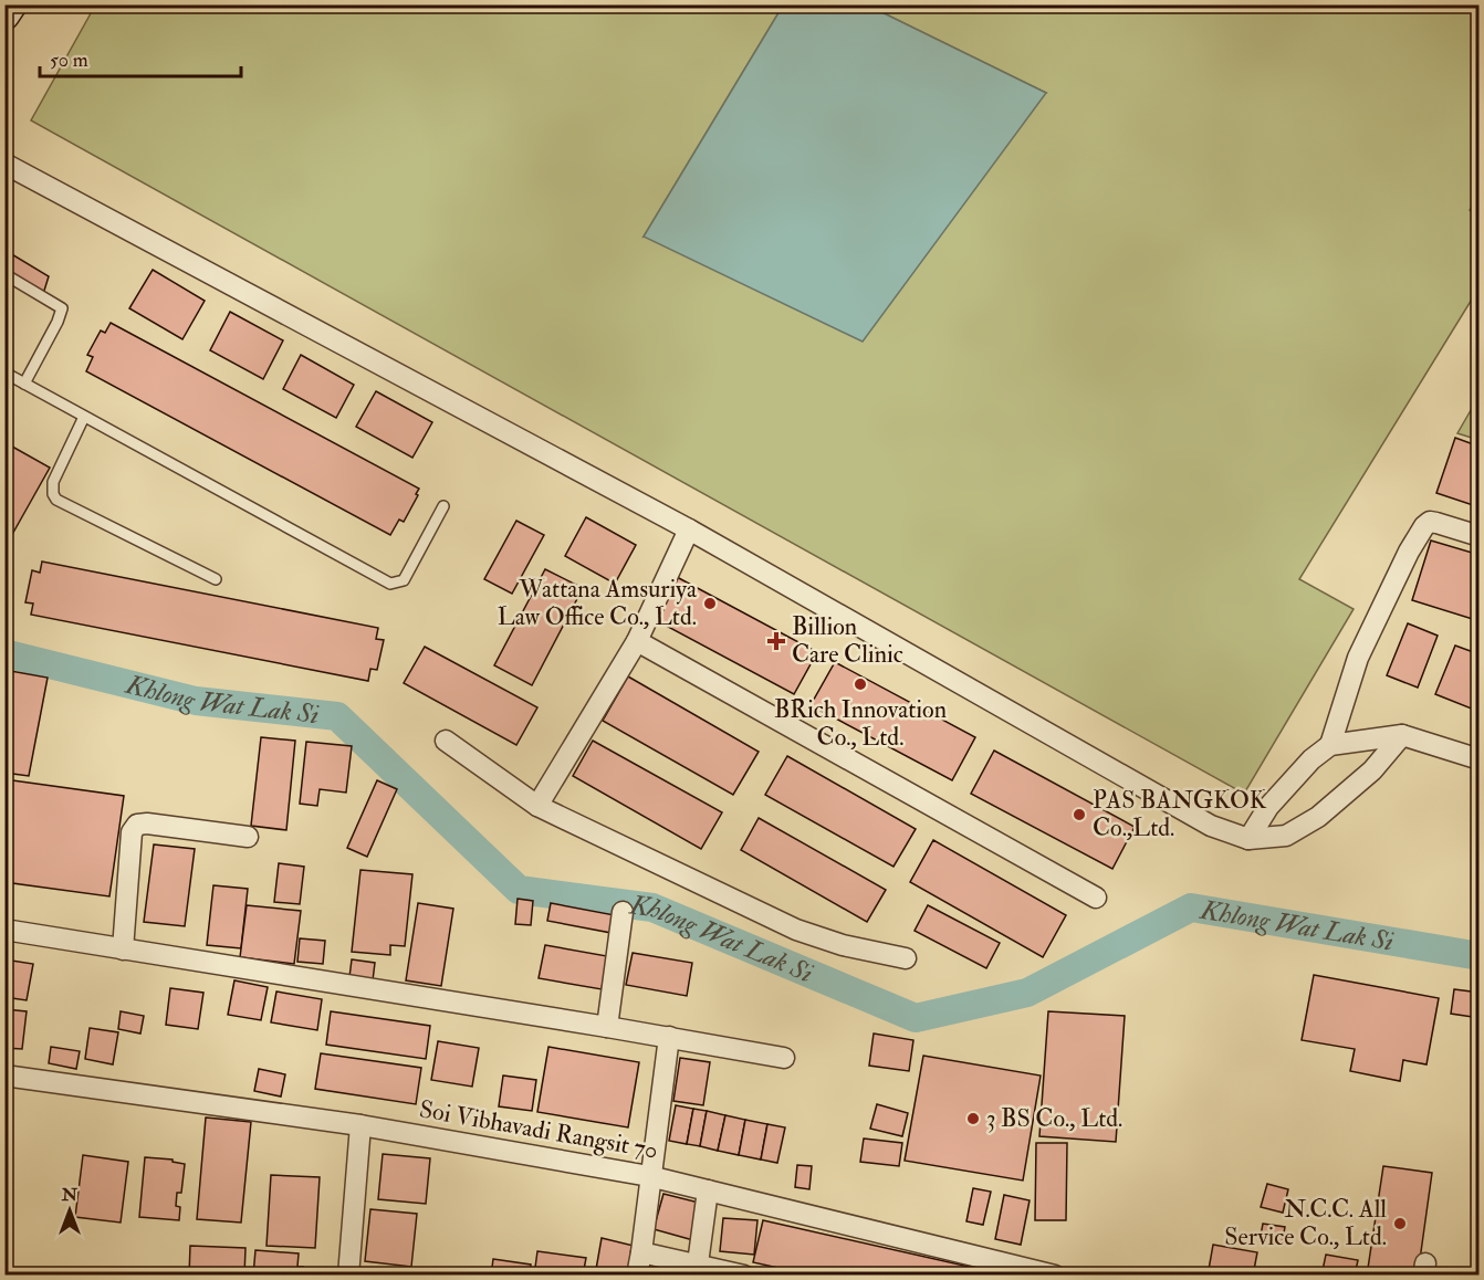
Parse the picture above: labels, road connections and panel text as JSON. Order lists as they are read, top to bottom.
{
  "streets": {
    "street": ["Soi Vibhavadi Rangsit 70"]
  },
  "water": ["Khlong Wat Lak Si"],
  "places": {
    "other": [
      "Wattana Amsuriya Law Office Co., Ltd.",
      "BRich Innovation Co., Ltd.",
      "PAS BANGKOK Co.,Ltd.",
      "3 BS Co., Ltd.",
      "N.C.C. All Service Co., Ltd."
    ],
    "health": ["Billion Care Clinic"]
  },
  "scale_bar": "50 m",
  "north": "top"
}
